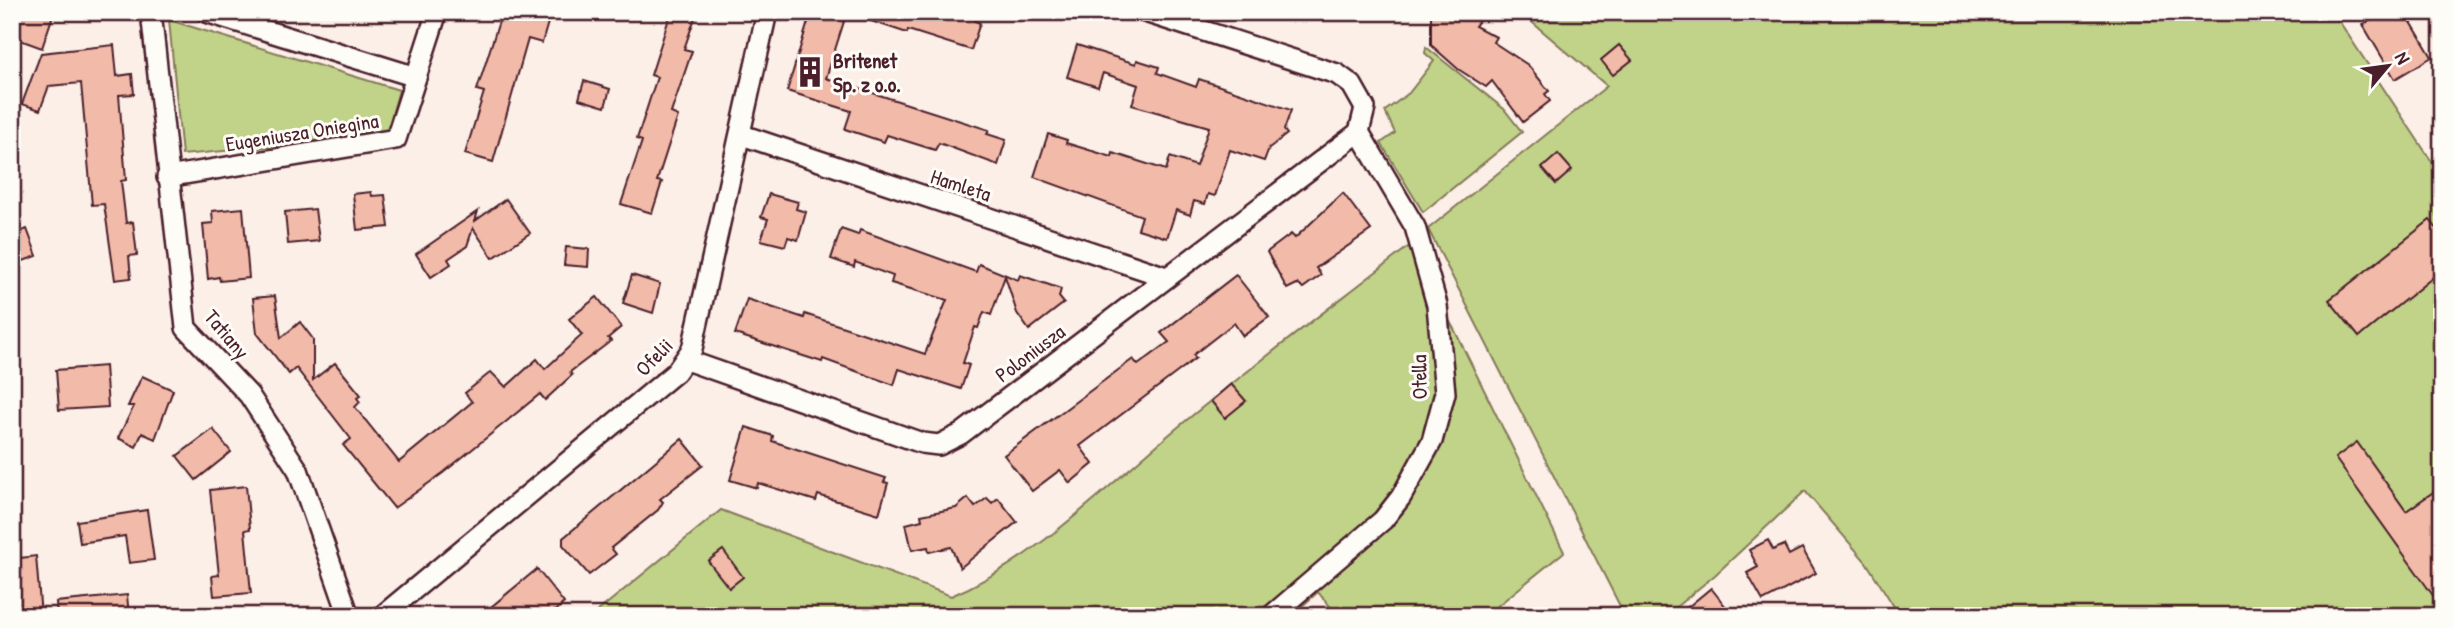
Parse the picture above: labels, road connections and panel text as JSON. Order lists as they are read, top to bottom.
{
  "streets": {
    "street": [
      "Eugeniusza Oniegina",
      "Hamleta",
      "Tatiany",
      "Poloniusza",
      "Ofelii",
      "Otella"
    ]
  },
  "crossings": [
    ["Eugeniusza Oniegina", "Tatiany"],
    ["Hamleta", "Poloniusza"],
    ["Hamleta", "Ofelii"],
    ["Poloniusza", "Ofelii"],
    ["Poloniusza", "Otella"]
  ],
  "places": {
    "building": ["Britenet Sp. z o.o."]
  },
  "north": "top right"
}
